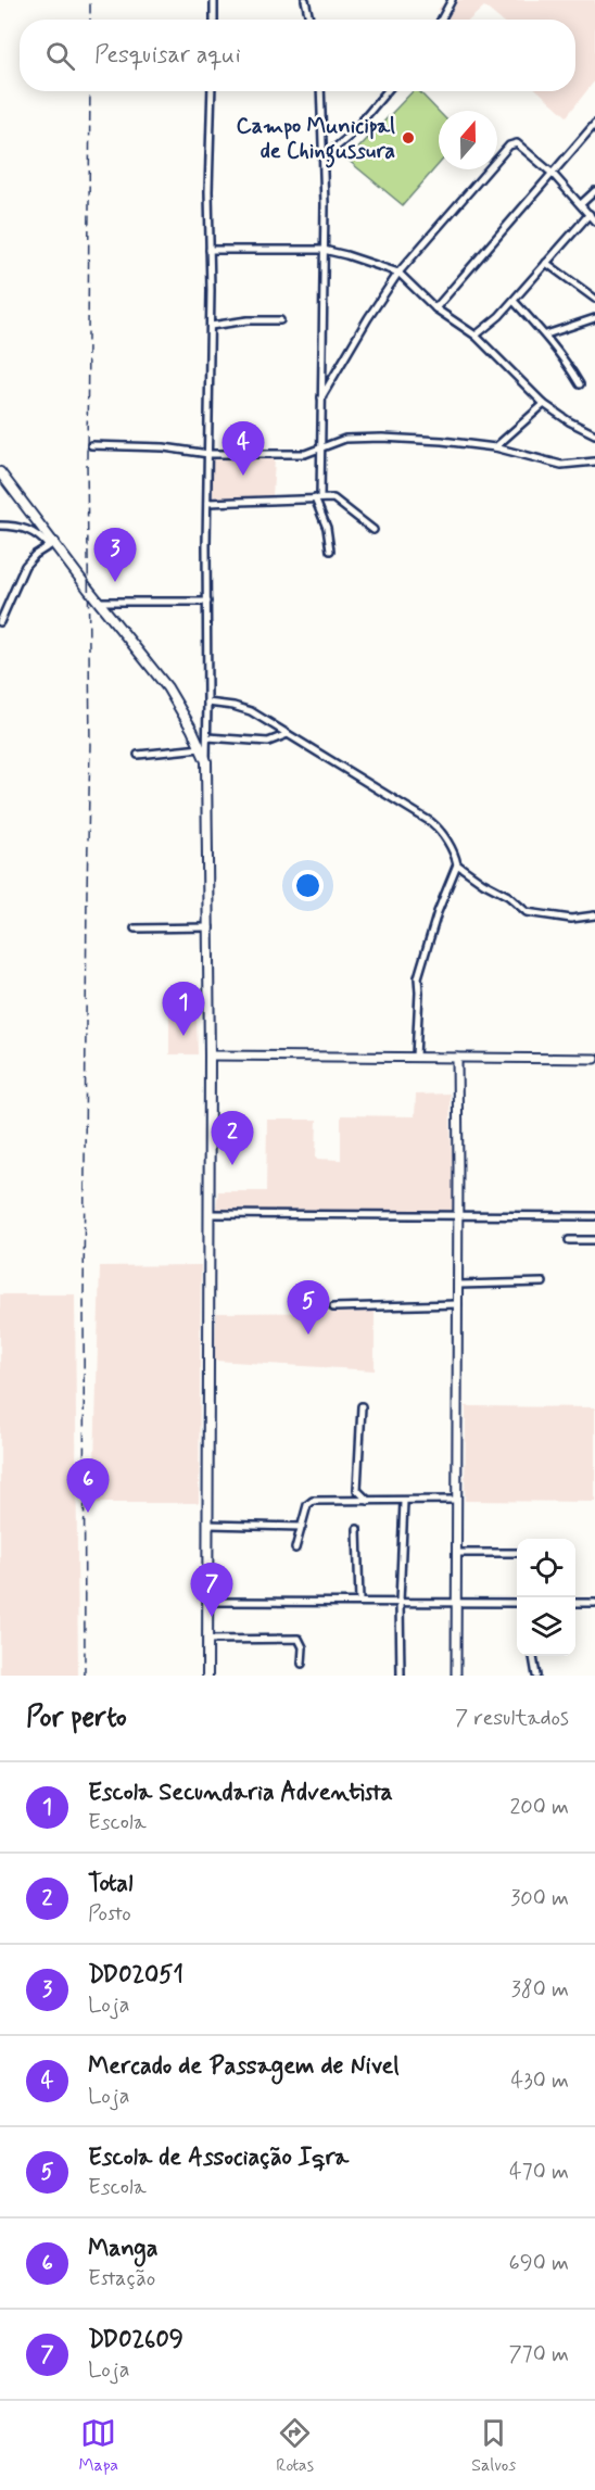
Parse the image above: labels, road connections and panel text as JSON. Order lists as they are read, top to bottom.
{
  "places": ["Campo Municipal de Chingussura"],
  "north": "top",
  "page": {
    "search": "Pesquisar aqui",
    "pins": [
      "4",
      "3",
      "1",
      "2",
      "5",
      "6",
      "7"
    ],
    "heading": ["Por perto", "7 resultados"],
    "list": [
      {
        "mark": "1",
        "name": "Escola Secundaria Adventista",
        "note": "Escola",
        "value": "200 m"
      },
      {
        "mark": "2",
        "name": "Total",
        "note": "Posto",
        "value": "300 m"
      },
      {
        "mark": "3",
        "name": "DD02051",
        "note": "Loja",
        "value": "380 m"
      },
      {
        "mark": "4",
        "name": "Mercado de Passagem de Nivel",
        "note": "Loja",
        "value": "430 m"
      },
      {
        "mark": "5",
        "name": "Escola de Associação Iqra",
        "note": "Escola",
        "value": "470 m"
      },
      {
        "mark": "6",
        "name": "Manga",
        "note": "Estação",
        "value": "690 m"
      },
      {
        "mark": "7",
        "name": "DD02609",
        "note": "Loja",
        "value": "770 m"
      }
    ],
    "nav": ["Mapa", "Rotas", "Salvos"]
  }
}
